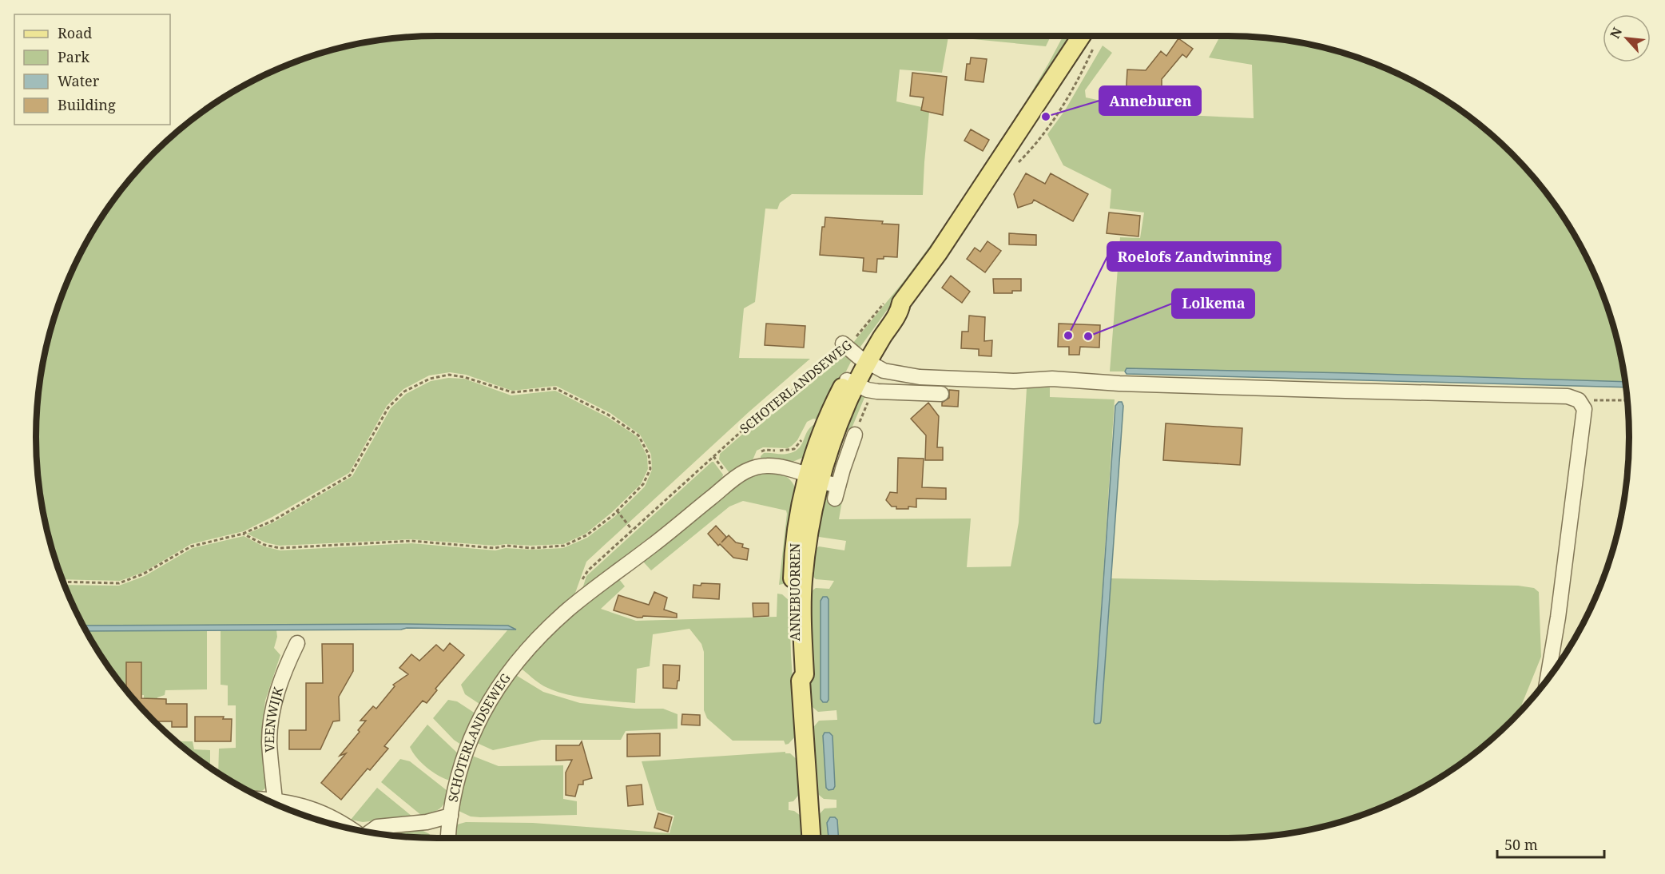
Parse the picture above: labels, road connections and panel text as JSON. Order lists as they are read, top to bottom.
{
  "streets": {
    "main road": ["SCHOTERLANDSEWEG", "ANNEBUORREN"],
    "street": ["VEENWIJK"]
  },
  "crossings": [
    ["SCHOTERLANDSEWEG", "ANNEBUORREN"]
  ],
  "places": ["Anneburen", "Roelofs Zandwinning", "Lolkema"],
  "legend": [
    "Road",
    "Park",
    "Water",
    "Building"
  ],
  "scale_bar": "50 m",
  "north": "top left"
}
